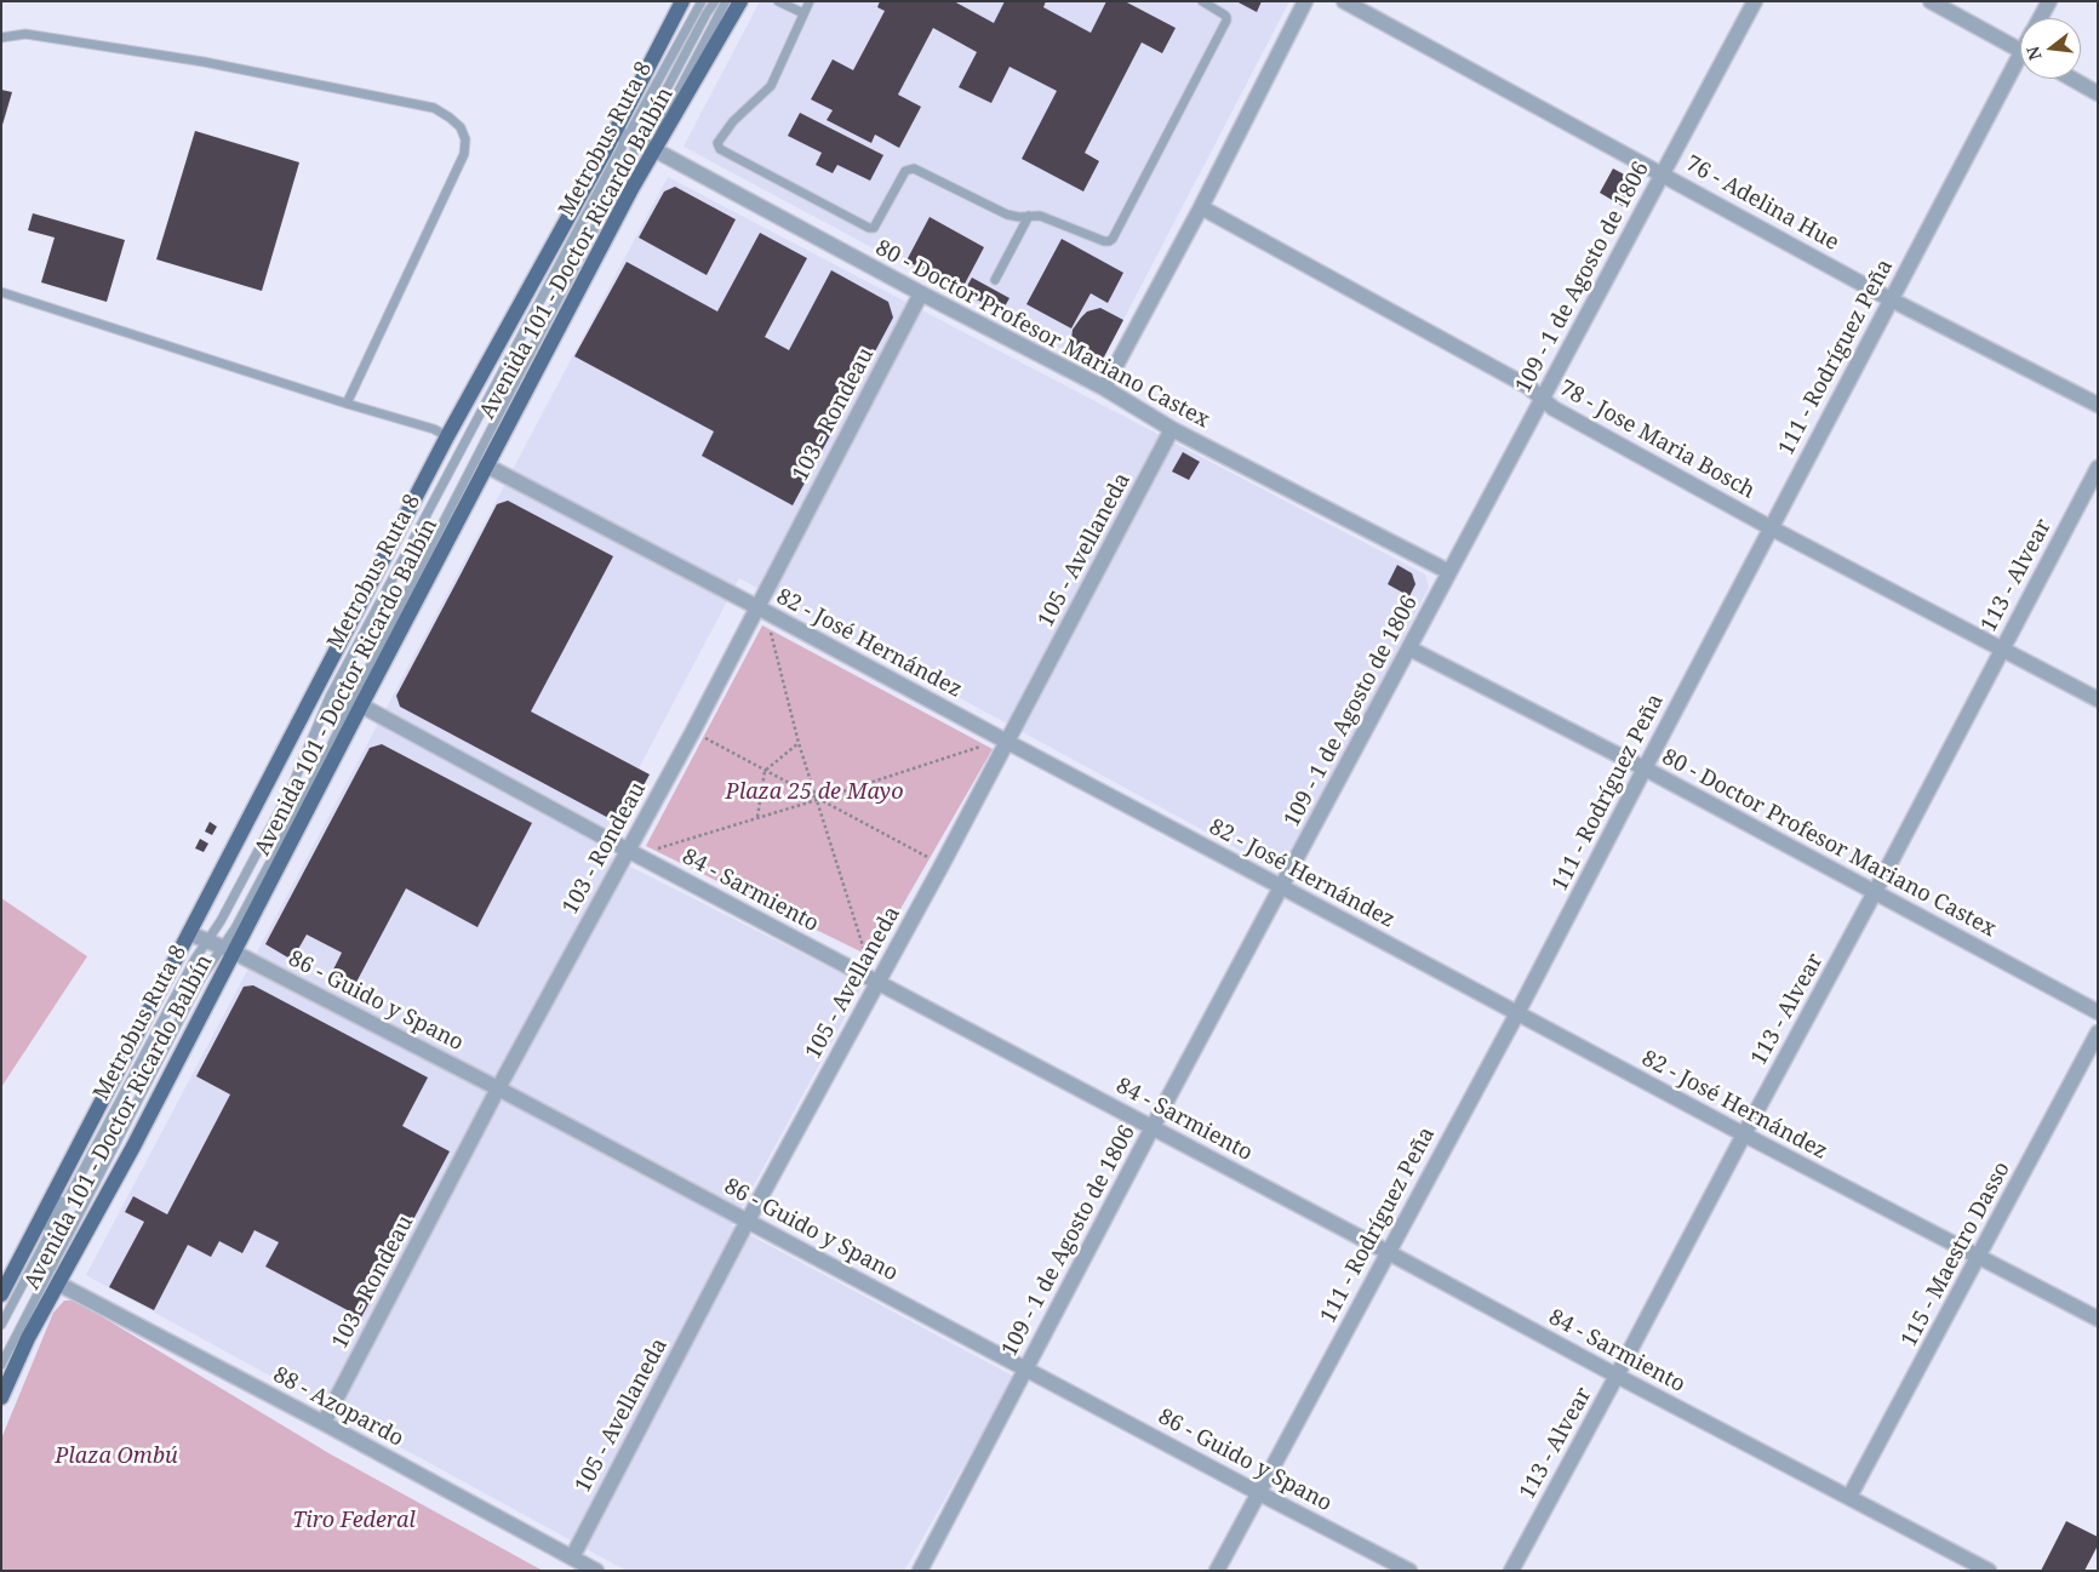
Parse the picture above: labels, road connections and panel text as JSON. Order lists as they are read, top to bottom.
{
  "streets": {
    "main road": ["Avenida 101 - Doctor Ricardo Balbín"],
    "street": [
      "76 - Adelina Hue",
      "109 - 1 de Agosto de 1806",
      "80 - Doctor Profesor Mariano Castex",
      "111 - Rodríguez Peña",
      "103 - Rondeau",
      "78 - Jose Maria Bosch",
      "105 - Avellaneda",
      "113 - Alvear",
      "82 - José Hernández",
      "84 - Sarmiento",
      "86 - Guido y Spano",
      "115 - Maestro Dasso",
      "88 - Azopardo"
    ],
    "lane": ["Metrobus Ruta 8"]
  },
  "crossings": [
    ["Metrobus Ruta 8", "Avenida 101 - Doctor Ricardo Balbín"],
    ["Metrobus Ruta 8", "80 - Doctor Profesor Mariano Castex"],
    ["Metrobus Ruta 8", "86 - Guido y Spano"],
    ["76 - Adelina Hue", "109 - 1 de Agosto de 1806"],
    ["76 - Adelina Hue", "111 - Rodríguez Peña"],
    ["Avenida 101 - Doctor Ricardo Balbín", "80 - Doctor Profesor Mariano Castex"],
    ["Avenida 101 - Doctor Ricardo Balbín", "82 - José Hernández"],
    ["Avenida 101 - Doctor Ricardo Balbín", "84 - Sarmiento"],
    ["Avenida 101 - Doctor Ricardo Balbín", "86 - Guido y Spano"],
    ["Avenida 101 - Doctor Ricardo Balbín", "88 - Azopardo"],
    ["109 - 1 de Agosto de 1806", "80 - Doctor Profesor Mariano Castex"],
    ["109 - 1 de Agosto de 1806", "78 - Jose Maria Bosch"],
    ["109 - 1 de Agosto de 1806", "82 - José Hernández"],
    ["109 - 1 de Agosto de 1806", "84 - Sarmiento"],
    ["109 - 1 de Agosto de 1806", "86 - Guido y Spano"],
    ["80 - Doctor Profesor Mariano Castex", "111 - Rodríguez Peña"],
    ["80 - Doctor Profesor Mariano Castex", "103 - Rondeau"],
    ["80 - Doctor Profesor Mariano Castex", "105 - Avellaneda"],
    ["80 - Doctor Profesor Mariano Castex", "113 - Alvear"],
    ["111 - Rodríguez Peña", "78 - Jose Maria Bosch"],
    ["111 - Rodríguez Peña", "82 - José Hernández"],
    ["111 - Rodríguez Peña", "84 - Sarmiento"],
    ["111 - Rodríguez Peña", "86 - Guido y Spano"],
    ["103 - Rondeau", "82 - José Hernández"],
    ["103 - Rondeau", "84 - Sarmiento"],
    ["103 - Rondeau", "86 - Guido y Spano"],
    ["103 - Rondeau", "88 - Azopardo"],
    ["78 - Jose Maria Bosch", "113 - Alvear"],
    ["105 - Avellaneda", "82 - José Hernández"],
    ["105 - Avellaneda", "84 - Sarmiento"],
    ["105 - Avellaneda", "86 - Guido y Spano"],
    ["105 - Avellaneda", "88 - Azopardo"],
    ["113 - Alvear", "82 - José Hernández"],
    ["113 - Alvear", "84 - Sarmiento"],
    ["82 - José Hernández", "115 - Maestro Dasso"],
    ["84 - Sarmiento", "115 - Maestro Dasso"]
  ],
  "parks": ["Plaza 25 de Mayo", "Plaza Ombú", "Tiro Federal"],
  "north": "left"
}
